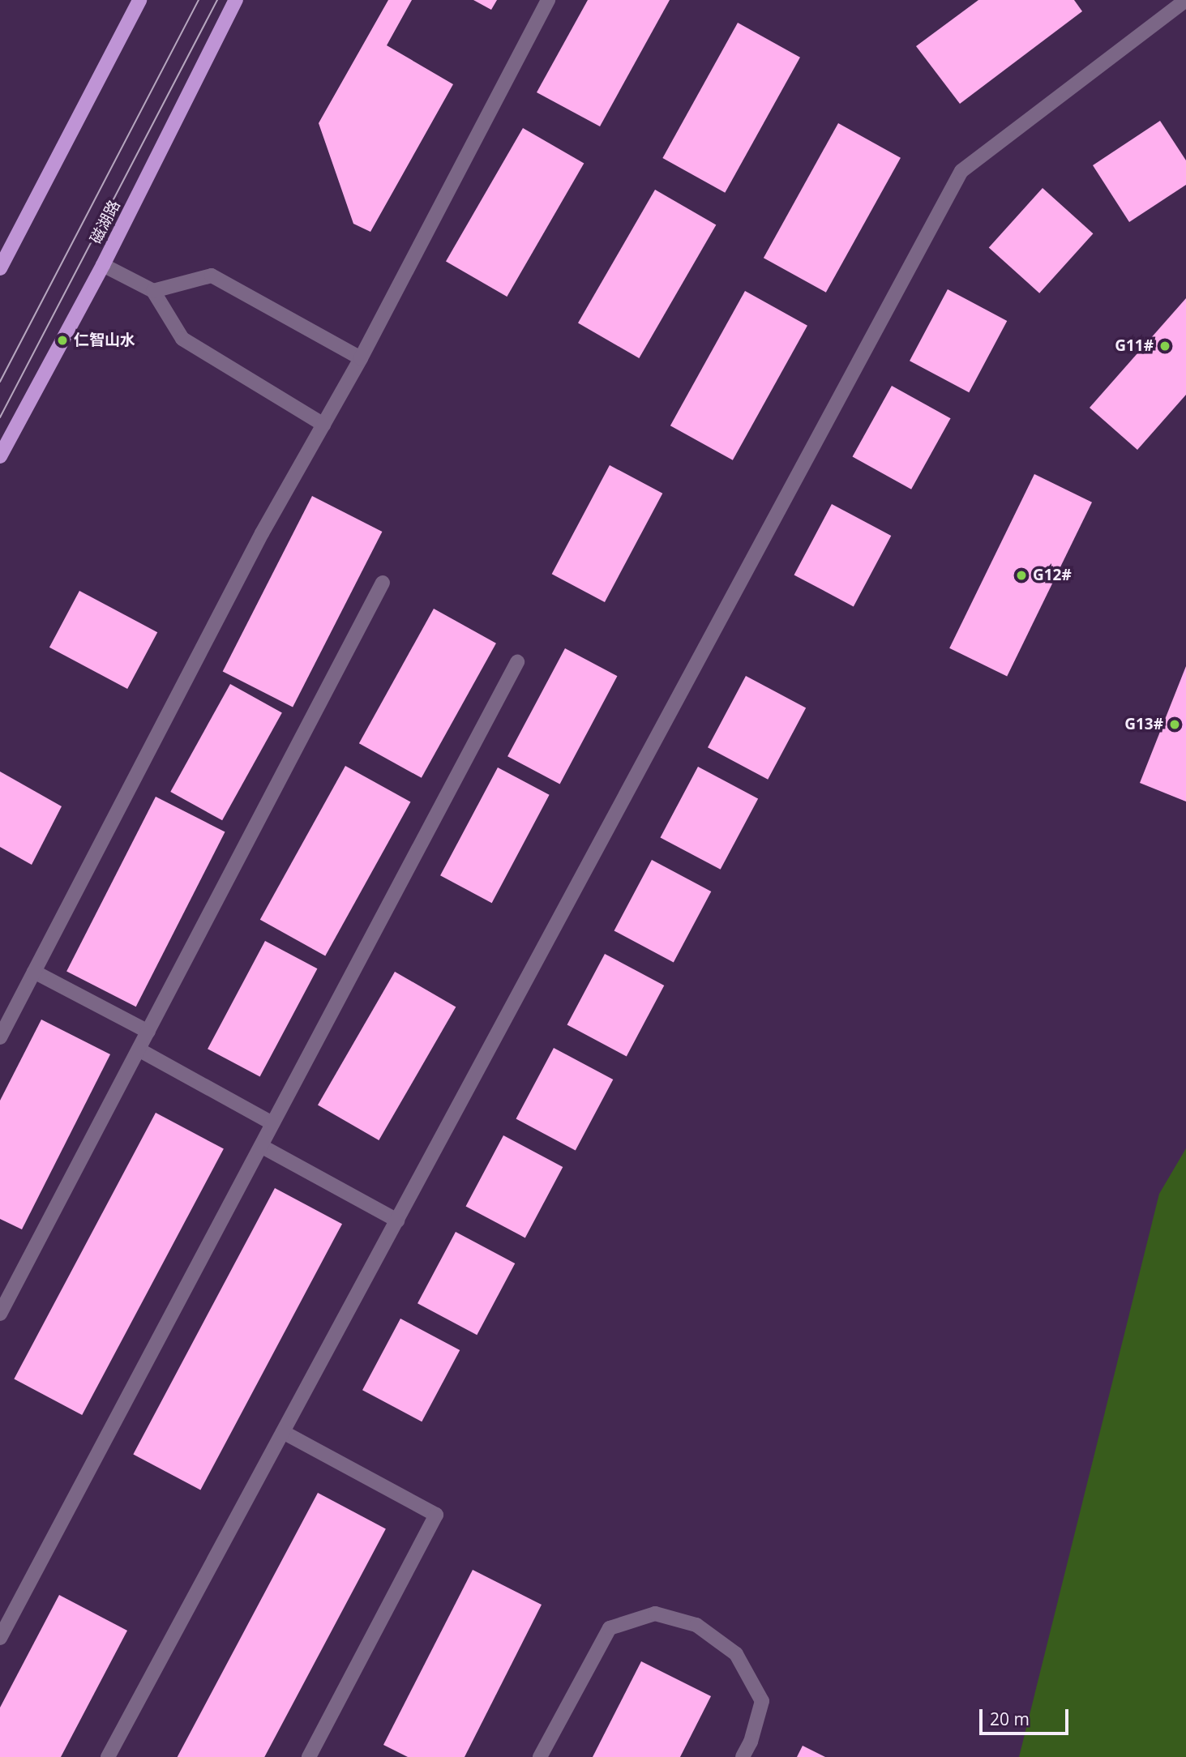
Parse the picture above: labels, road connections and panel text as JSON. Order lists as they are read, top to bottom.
{
  "streets": {
    "main road": ["磁湖路"]
  },
  "places": [
    "仁智山水",
    "G11#",
    "G12#",
    "G13#"
  ],
  "scale_bar": "20 m"
}
